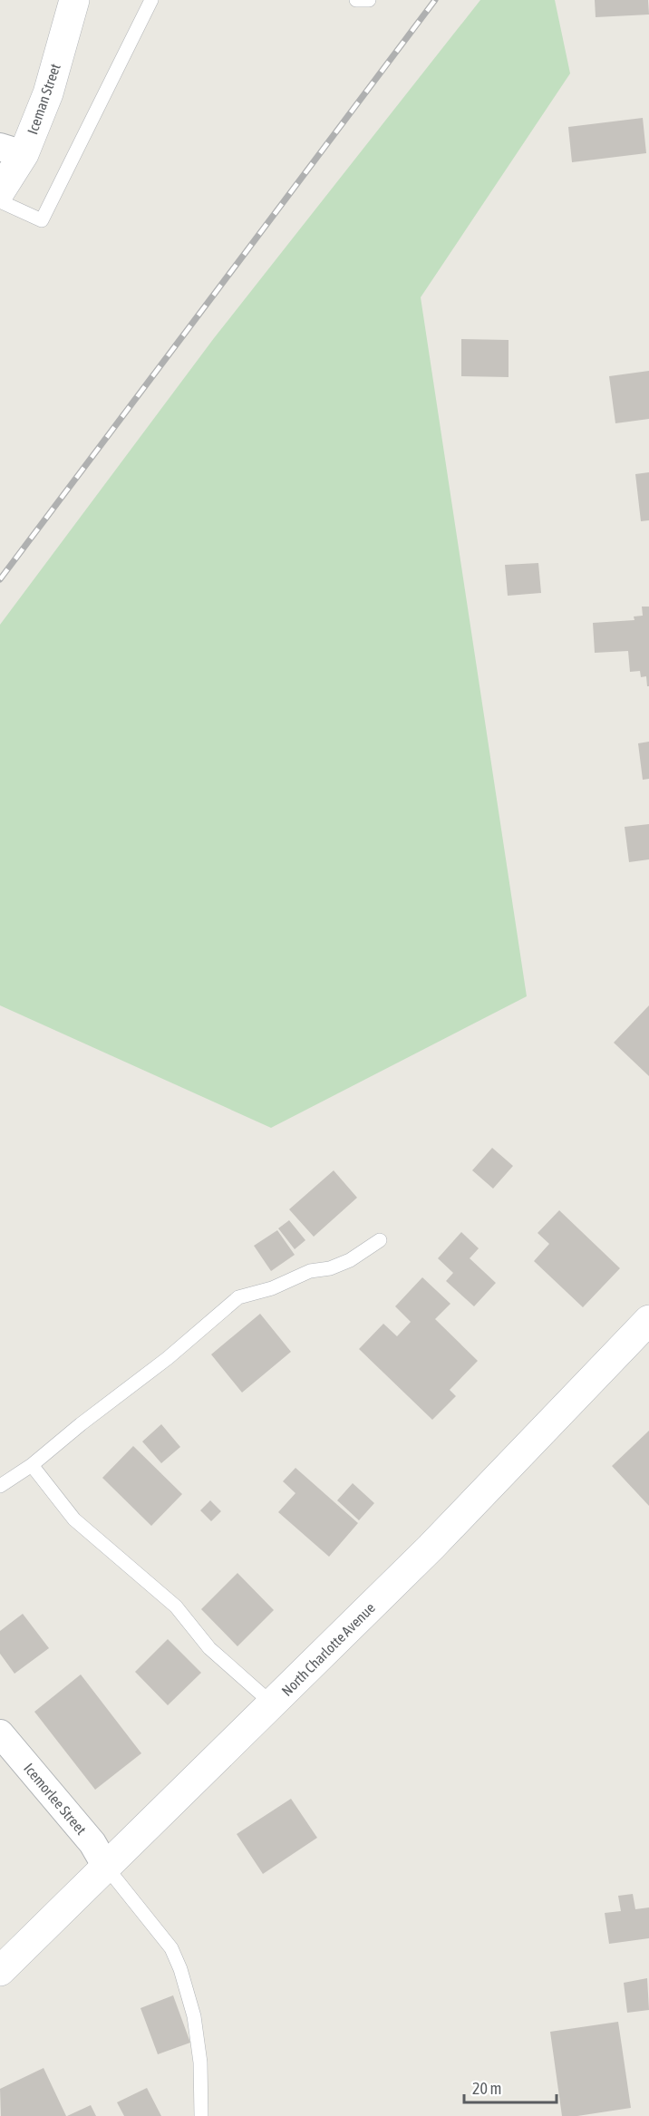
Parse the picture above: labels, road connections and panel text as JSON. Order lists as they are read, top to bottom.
{
  "streets": {
    "main road": ["Iceman Street", "North Charlotte Avenue"],
    "street": ["Icemorlee Street"]
  },
  "crossings": [
    ["North Charlotte Avenue", "Icemorlee Street"]
  ],
  "scale_bar": "20 m"
}
